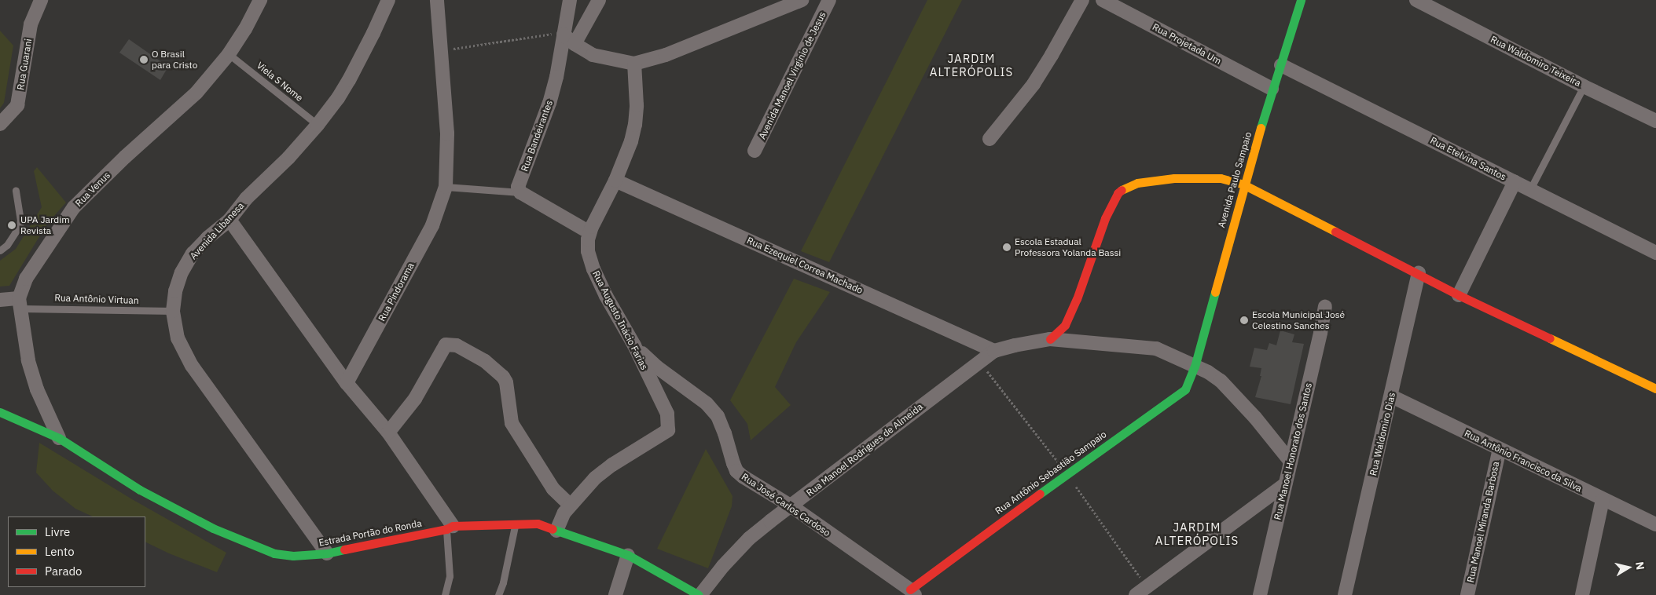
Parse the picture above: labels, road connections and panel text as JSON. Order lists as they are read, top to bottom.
{
  "streets": {
    "street": [
      "Rua Projetada Um",
      "Rua Waldomiro Teixeira",
      "Rua Guarani",
      "Avenida Manoel Virginio de Jesus",
      "Rua Bandeirantes",
      "Rua Etelvina Santos",
      "Avenida Paulo Sampaio",
      "Rua Venus",
      "Avenida Libanesa",
      "Rua Ezequiel Correa Machado",
      "Rua Pindorama",
      "Rua Augusto Inácio Farias",
      "Rua Waldomiro Dias",
      "Rua Manoel Rodrigues de Almeida",
      "Rua Manoel Honorato dos Santos",
      "Rua Antônio Francisco da Silva",
      "Rua Antônio Sebastião Sampaio",
      "Rua José Carlos Cardoso",
      "Rua Manoel Miranda Barbosa",
      "Estrada Portão do Ronda"
    ],
    "lane": ["Viela S Nome", "Rua Antônio Virtuan"]
  },
  "crossings": [
    ["Rua Projetada Um", "Avenida Paulo Sampaio"],
    ["Viela S Nome", "Rua Venus"],
    ["Viela S Nome", "Avenida Libanesa"],
    ["Rua Etelvina Santos", "Avenida Paulo Sampaio"],
    ["Avenida Paulo Sampaio", "Rua Manoel Rodrigues de Almeida"],
    ["Avenida Paulo Sampaio", "Rua Antônio Sebastião Sampaio"],
    ["Rua Venus", "Rua Antônio Virtuan"],
    ["Rua Venus", "Estrada Portão do Ronda"],
    ["Avenida Libanesa", "Rua Antônio Virtuan"],
    ["Avenida Libanesa", "Estrada Portão do Ronda"],
    ["Rua Ezequiel Correa Machado", "Rua Augusto Inácio Farias"],
    ["Rua Ezequiel Correa Machado", "Rua Manoel Rodrigues de Almeida"],
    ["Rua Augusto Inácio Farias", "Rua José Carlos Cardoso"],
    ["Rua Augusto Inácio Farias", "Estrada Portão do Ronda"],
    ["Rua Waldomiro Dias", "Rua Antônio Francisco da Silva"],
    ["Rua Manoel Rodrigues de Almeida", "Rua Manoel Honorato dos Santos"],
    ["Rua Manoel Rodrigues de Almeida", "Rua Antônio Sebastião Sampaio"],
    ["Rua Manoel Rodrigues de Almeida", "Rua José Carlos Cardoso"],
    ["Rua Manoel Rodrigues de Almeida", "Estrada Portão do Ronda"],
    ["Rua Antônio Francisco da Silva", "Rua Manoel Miranda Barbosa"],
    ["Rua Antônio Sebastião Sampaio", "Rua José Carlos Cardoso"]
  ],
  "districts": ["JARDIM ALTERÓPOLIS", "JARDIM ALTERÓPOLIS"],
  "places": [
    "O Brasil para Cristo",
    "UPA Jardim Revista",
    "Escola Estadual Professora Yolanda Bassi",
    "Escola Municipal José Celestino Sanches"
  ],
  "legend": ["Livre", "Lento", "Parado"],
  "north": "right"
}
